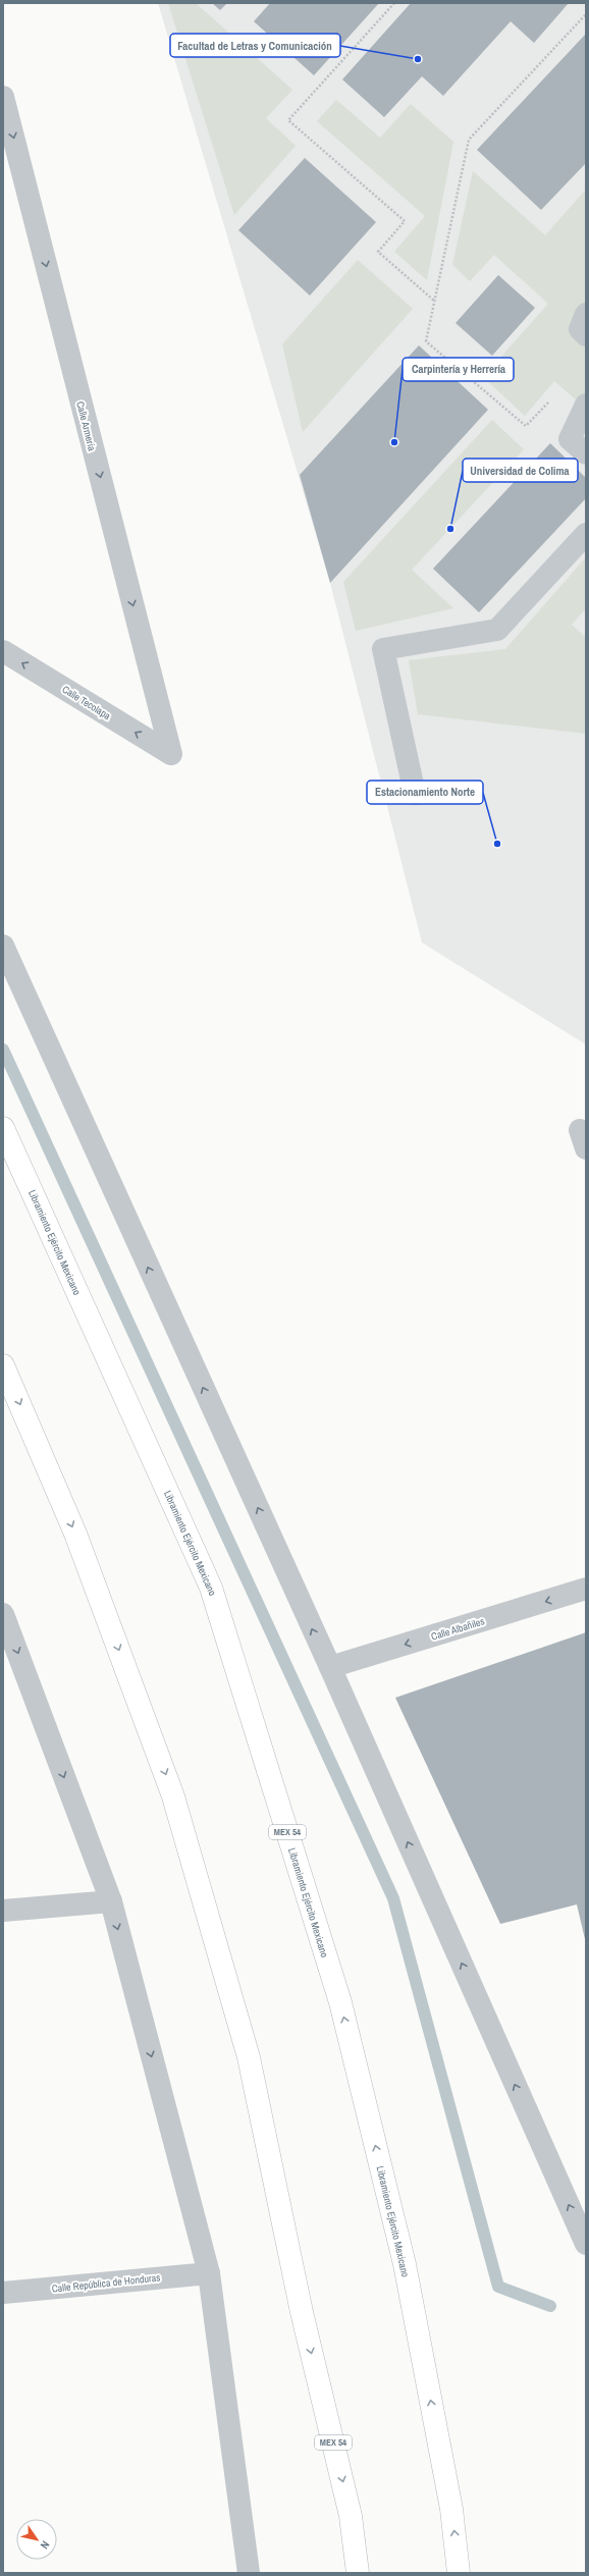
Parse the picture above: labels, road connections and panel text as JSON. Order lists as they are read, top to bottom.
{
  "streets": {
    "highway": ["Libramiento Ejército Mexicano", "MEX 54"],
    "street": [
      "Calle Armería",
      "Calle Tecolapa",
      "Calle Albañiles",
      "Calle República de Honduras"
    ]
  },
  "crossings": [
    ["Calle Armería", "Calle Tecolapa"]
  ],
  "one_way": ["Calle Armería", "Calle Tecolapa", "Calle Albañiles"],
  "places": [
    "Facultad de Letras y Comunicación",
    "Carpintería y Herrería",
    "Universidad de Colima",
    "Estacionamiento Norte"
  ],
  "north": "bottom right"
}
